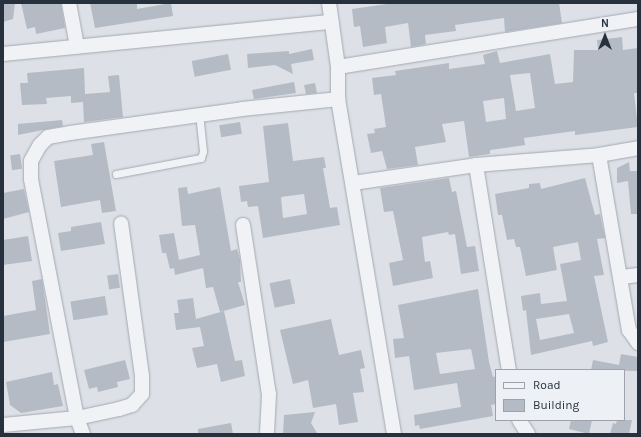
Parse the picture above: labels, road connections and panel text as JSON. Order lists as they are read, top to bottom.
{
  "legend": ["Road", "Building"],
  "north": "top"
}
